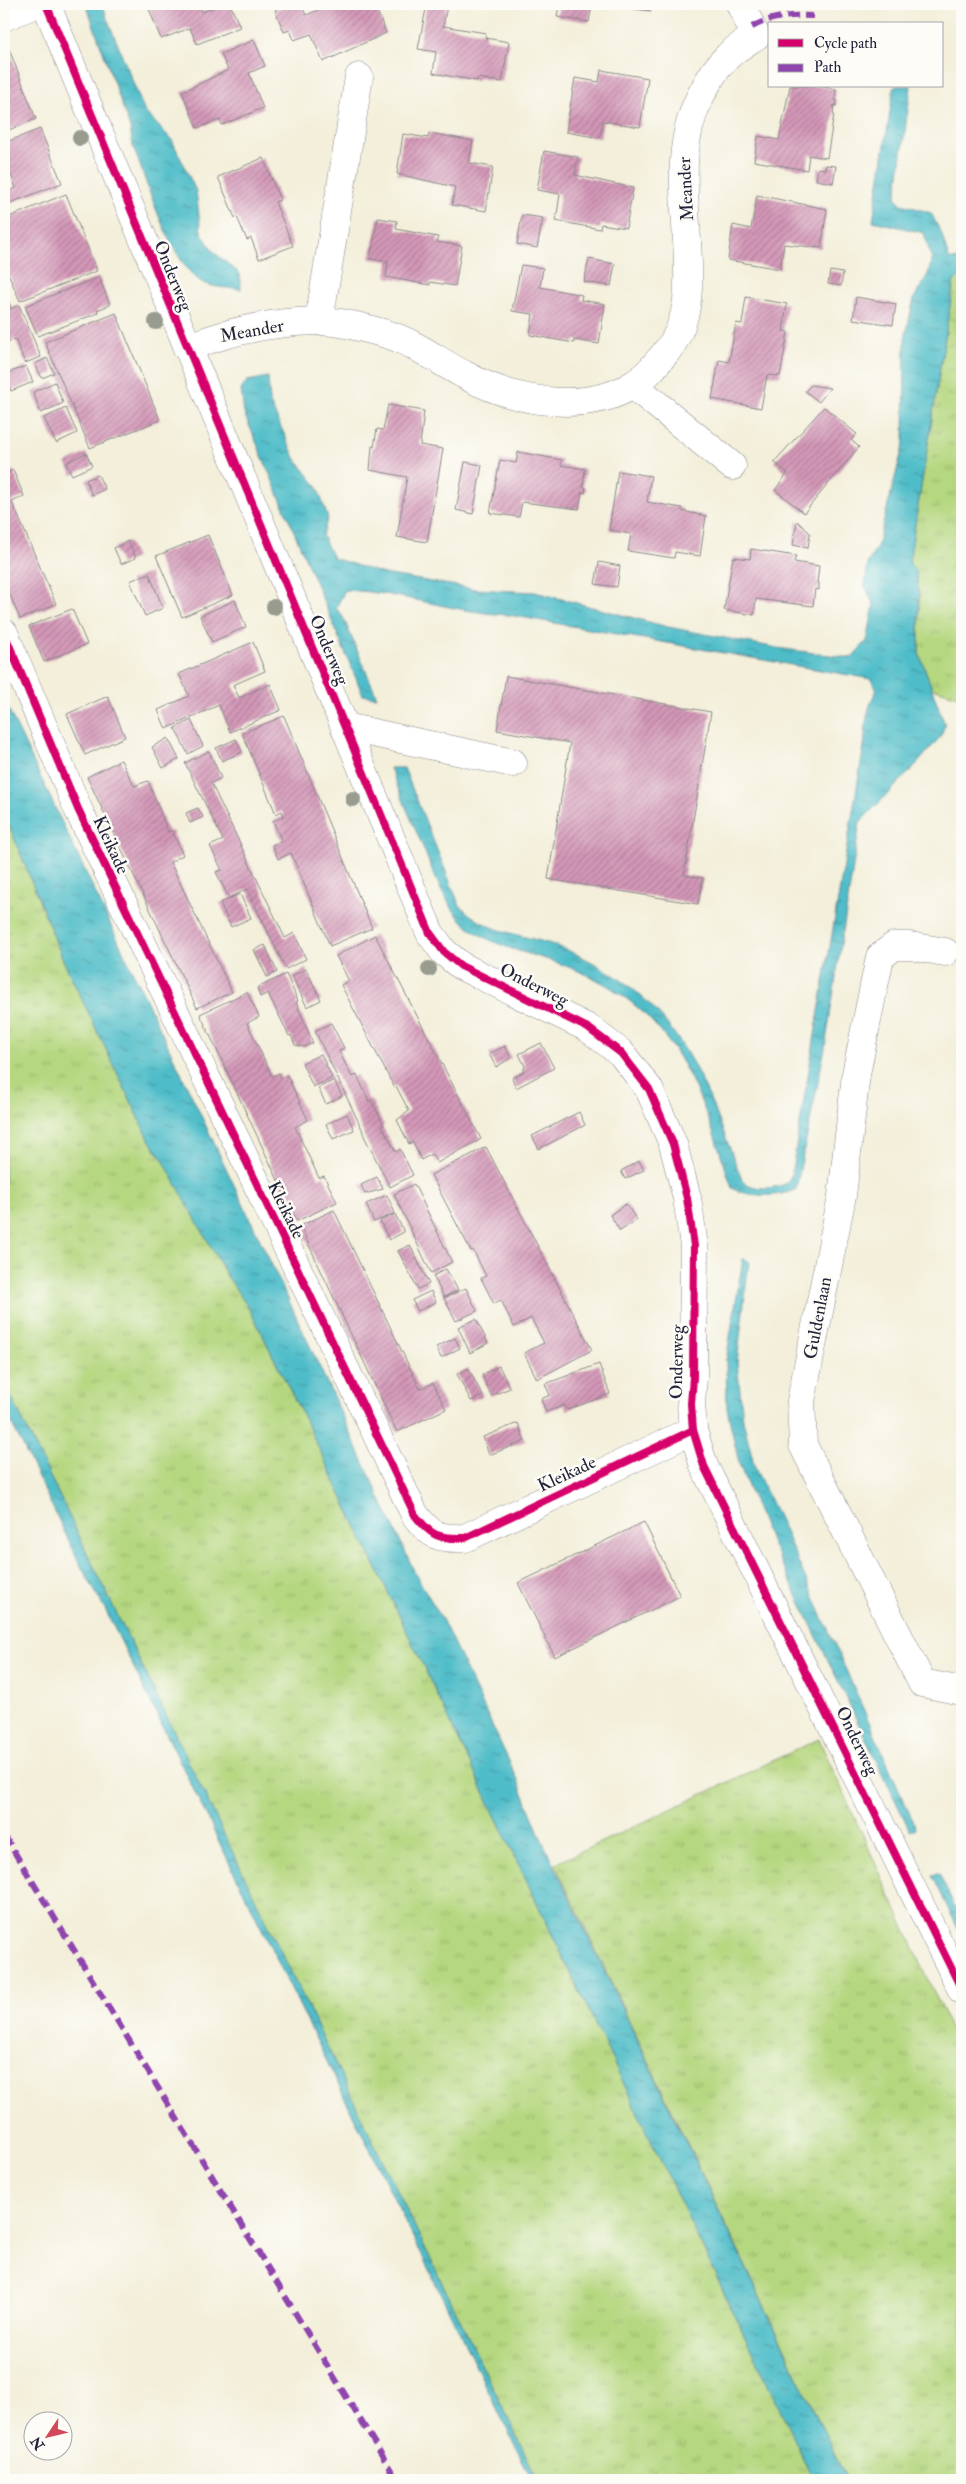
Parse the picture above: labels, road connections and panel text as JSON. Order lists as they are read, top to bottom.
{
  "streets": {
    "street": [
      "Meander",
      "Onderweg",
      "Kleikade",
      "Guldenlaan"
    ]
  },
  "crossings": [
    ["Meander", "Onderweg"],
    ["Onderweg", "Kleikade"]
  ],
  "legend": ["Cycle path", "Path"],
  "north": "bottom left"
}
